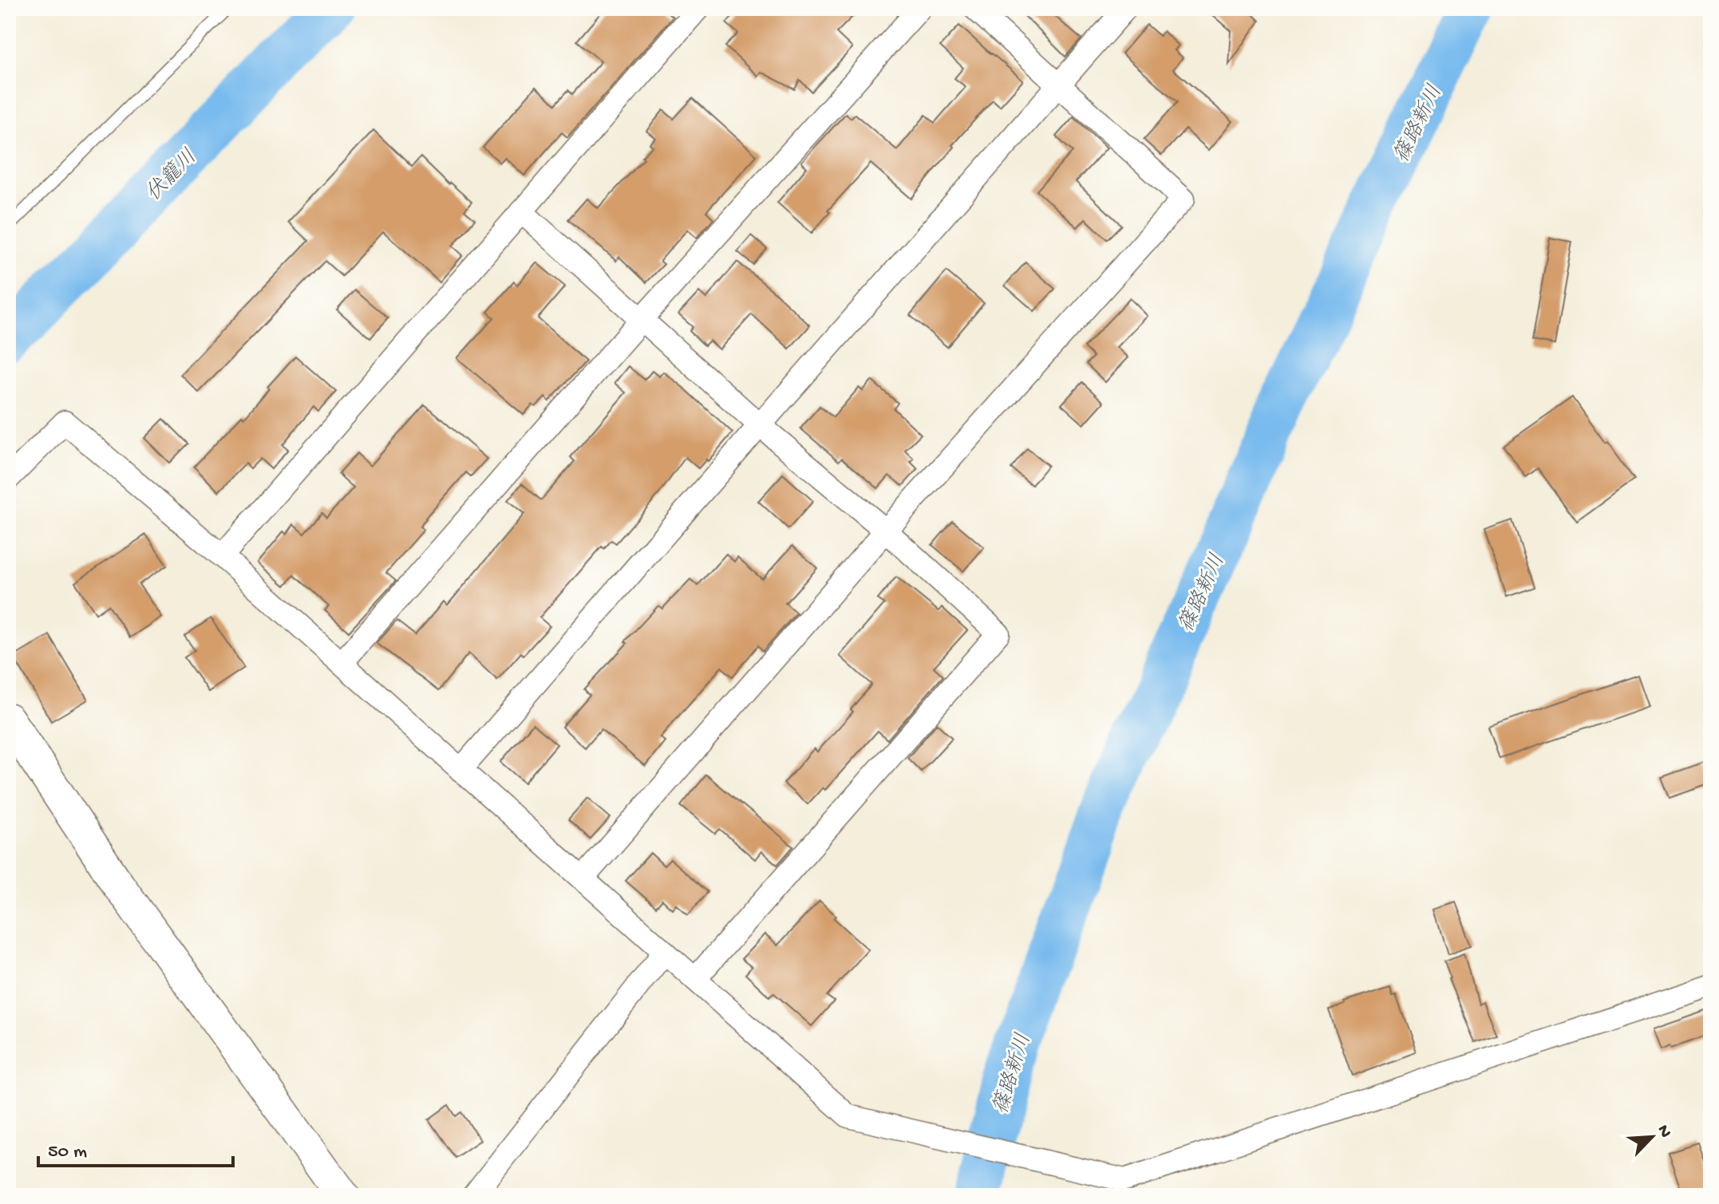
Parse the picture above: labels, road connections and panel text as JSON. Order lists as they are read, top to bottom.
{
  "water": ["篠路新川", "伏籠川"],
  "scale_bar": "50 m",
  "north": "top right"
}
